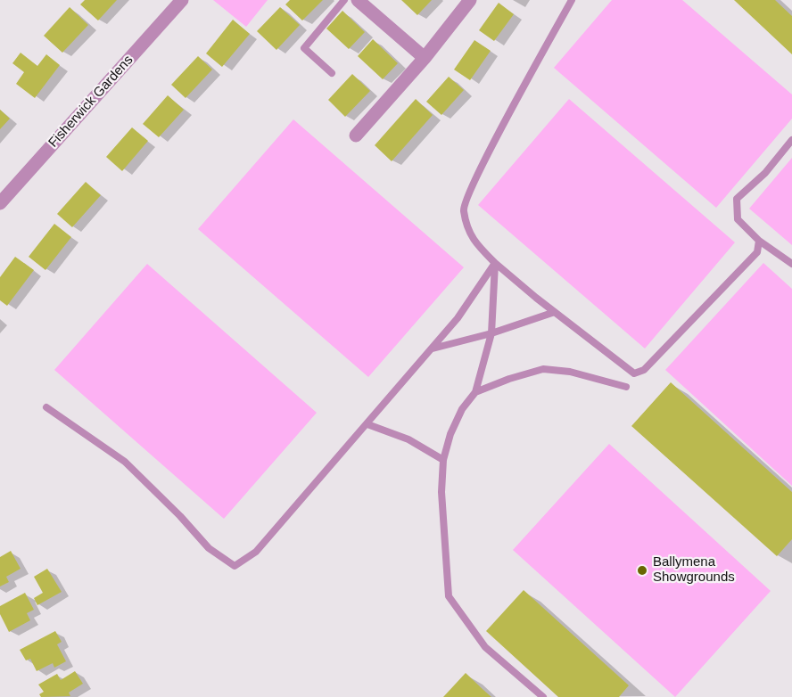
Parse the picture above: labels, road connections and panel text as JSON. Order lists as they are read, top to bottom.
{
  "streets": {
    "street": ["Fisherwick Gardens"]
  },
  "places": ["Ballymena Showgrounds"]
}
